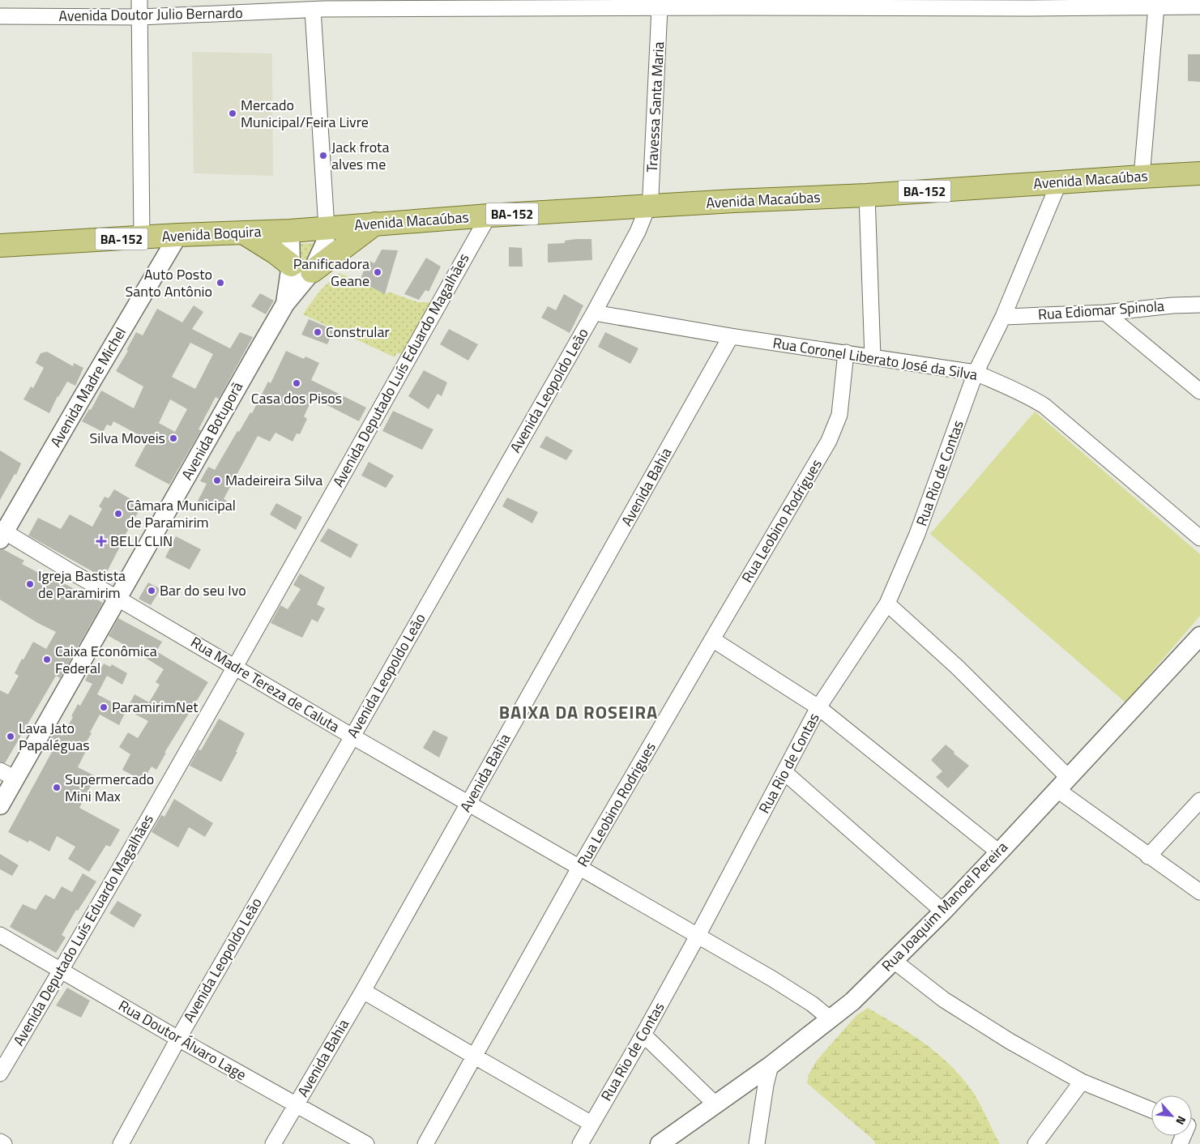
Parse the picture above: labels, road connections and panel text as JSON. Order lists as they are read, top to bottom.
{
  "streets": {
    "main road": ["Avenida Macaúbas", "BA-152", "Avenida Boquira"],
    "street": [
      "Avenida Doutor Julio Bernardo",
      "Travessa Santa Maria",
      "Rua Ediomar Spinola",
      "Rua Coronel Liberato José da Silva",
      "Avenida Deputado Luís Eduardo Magalhães",
      "Avenida Madre Michel",
      "Avenida Leopoldo Leão",
      "Avenida Botuporã",
      "Rua Rio de Contas",
      "Avenida Bahia",
      "Rua Leobino Rodrigues",
      "Rua Madre Tereza de Caluta",
      "Rua Joaquim Manoel Pereira",
      "Rua Doutor Álvaro Lage"
    ]
  },
  "crossings": [
    ["Avenida Doutor Julio Bernardo", "Travessa Santa Maria"],
    ["Travessa Santa Maria", "Avenida Macaúbas"],
    ["Travessa Santa Maria", "Avenida Leopoldo Leão"],
    ["Avenida Macaúbas", "Avenida Boquira"],
    ["Avenida Macaúbas", "Avenida Deputado Luís Eduardo Magalhães"],
    ["Avenida Macaúbas", "Avenida Leopoldo Leão"],
    ["Avenida Macaúbas", "Avenida Botuporã"],
    ["Avenida Macaúbas", "Rua Rio de Contas"],
    ["Avenida Boquira", "Avenida Madre Michel"],
    ["Avenida Boquira", "Avenida Botuporã"],
    ["Rua Ediomar Spinola", "Rua Rio de Contas"],
    ["Rua Coronel Liberato José da Silva", "Avenida Leopoldo Leão"],
    ["Rua Coronel Liberato José da Silva", "Rua Rio de Contas"],
    ["Rua Coronel Liberato José da Silva", "Avenida Bahia"],
    ["Rua Coronel Liberato José da Silva", "Rua Leobino Rodrigues"],
    ["Avenida Deputado Luís Eduardo Magalhães", "Rua Madre Tereza de Caluta"],
    ["Avenida Deputado Luís Eduardo Magalhães", "Rua Doutor Álvaro Lage"],
    ["Avenida Madre Michel", "Rua Madre Tereza de Caluta"],
    ["Avenida Leopoldo Leão", "Rua Madre Tereza de Caluta"],
    ["Avenida Leopoldo Leão", "Rua Doutor Álvaro Lage"],
    ["Avenida Botuporã", "Rua Madre Tereza de Caluta"],
    ["Rua Rio de Contas", "Rua Madre Tereza de Caluta"],
    ["Avenida Bahia", "Rua Madre Tereza de Caluta"],
    ["Avenida Bahia", "Rua Doutor Álvaro Lage"],
    ["Rua Leobino Rodrigues", "Rua Madre Tereza de Caluta"],
    ["Rua Madre Tereza de Caluta", "Rua Joaquim Manoel Pereira"]
  ],
  "districts": ["BAIXA DA ROSEIRA"],
  "places": {
    "other": [
      "Mercado Municipal/Feira Livre",
      "Jack frota alves me",
      "Panificadora Geane",
      "Auto Posto Santo Antônio",
      "Constrular",
      "Casa dos Pisos",
      "Silva Moveis",
      "Madeireira Silva",
      "Câmara Municipal de Paramirim",
      "Igreja Bastista de Paramirim",
      "Bar do seu Ivo",
      "Caixa Econômica Federal",
      "ParamirimNet",
      "Lava Jato Papaléguas",
      "Supermercado Mini Max"
    ],
    "health": ["BELL CLIN"]
  },
  "north": "bottom right"
}
